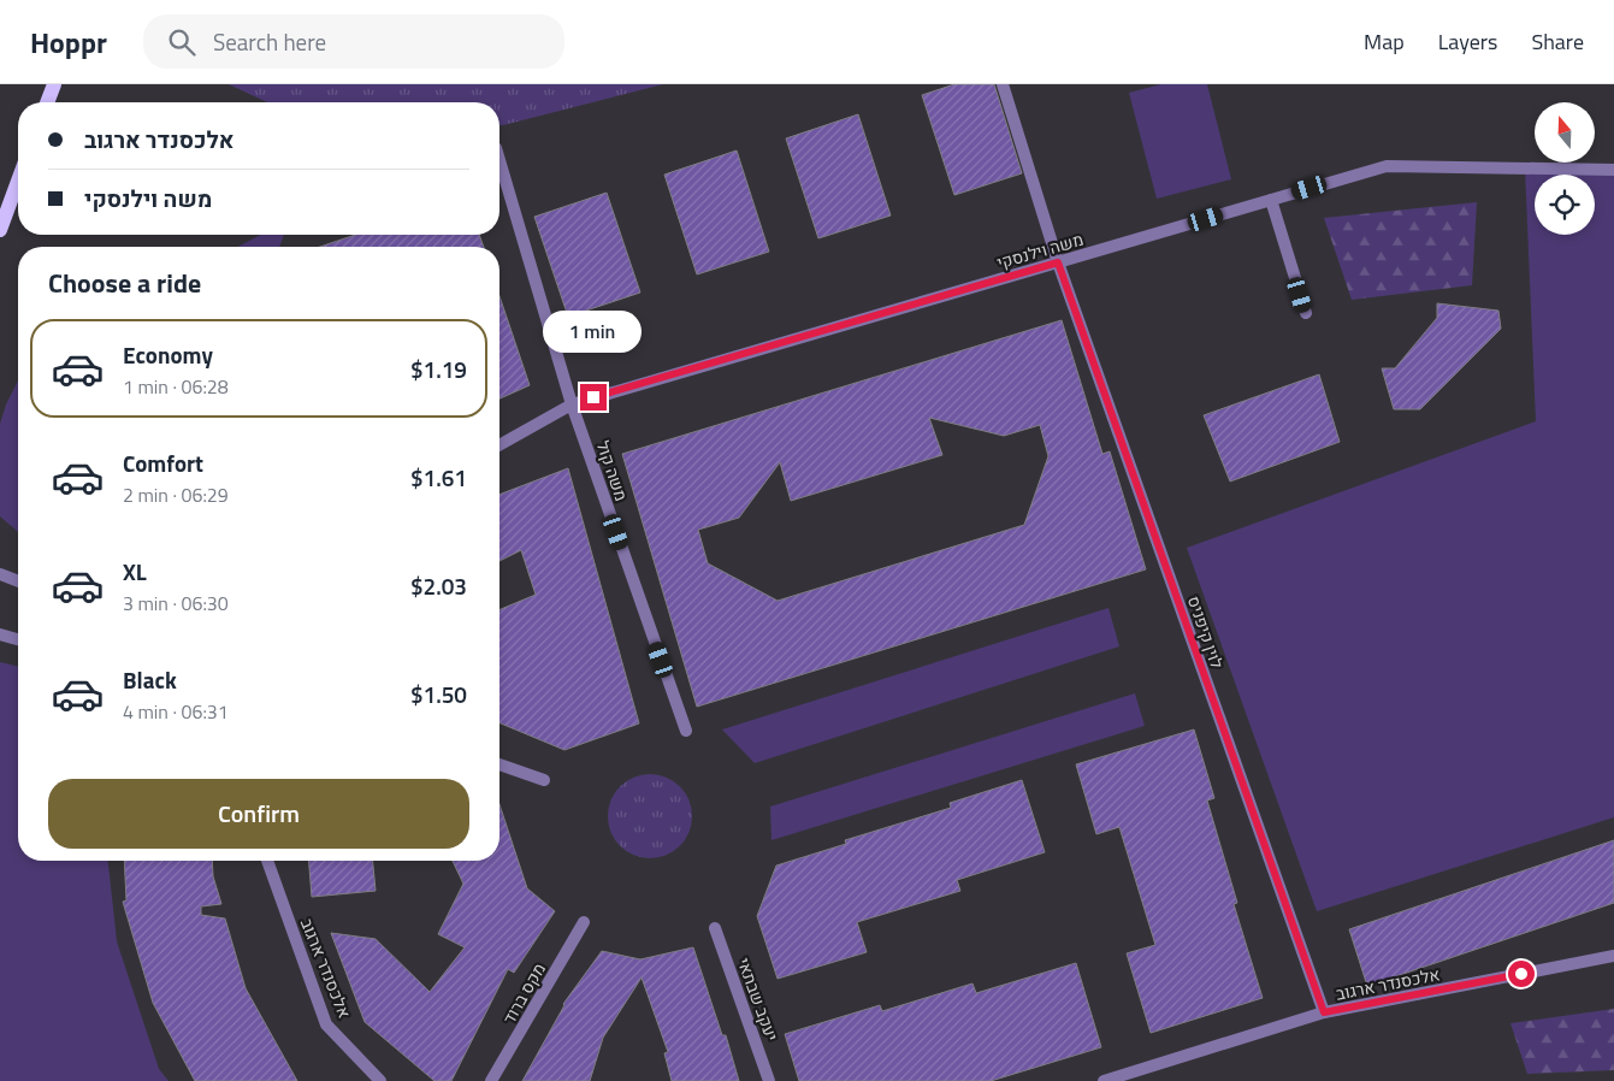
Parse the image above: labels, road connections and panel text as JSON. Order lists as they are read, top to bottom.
{
  "streets": {
    "street": [
      "משה וילנסקי",
      "משה קול",
      "לוין קיפניס",
      "אלכסנדר ארגוב",
      "מקס ברוד",
      "יעקב שבתאי"
    ]
  },
  "crossings": [
    ["משה וילנסקי", "משה קול"],
    ["משה וילנסקי", "לוין קיפניס"],
    ["לוין קיפניס", "אלכסנדר ארגוב"]
  ],
  "north": "top",
  "page": {
    "header": "Hoppr",
    "search": "Search here",
    "nav": ["Map", "Layers", "Share"],
    "banner": ["אלכסנדר ארגוב", "משה וילנסקי"],
    "heading": "Choose a ride",
    "bubble": "1 min",
    "list": [
      {
        "name": "Economy",
        "note": "1 min · 06:28",
        "value": "$1.19"
      },
      {
        "name": "Comfort",
        "note": "2 min · 06:29",
        "value": "$1.61"
      },
      {
        "name": "XL",
        "note": "3 min · 06:30",
        "value": "$2.03"
      },
      {
        "name": "Black",
        "note": "4 min · 06:31",
        "value": "$1.50"
      }
    ],
    "buttons": "Confirm"
  }
}
